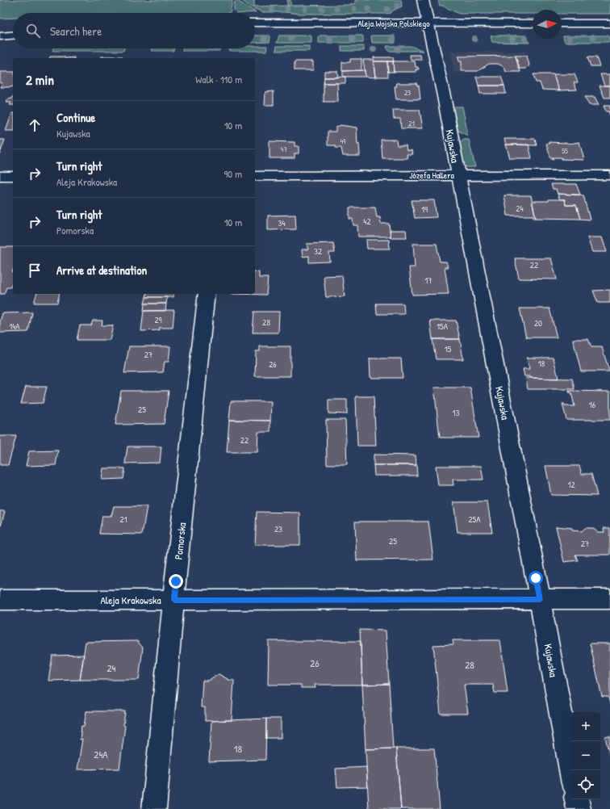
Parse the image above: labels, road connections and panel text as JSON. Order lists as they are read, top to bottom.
{
  "streets": {
    "street": [
      "Aleja Wojska Polskiego",
      "Kujawska",
      "Józefa Hallera",
      "Pomorska",
      "Aleja Krakowska"
    ]
  },
  "crossings": [
    ["Aleja Wojska Polskiego", "Kujawska"],
    ["Kujawska", "Józefa Hallera"],
    ["Kujawska", "Aleja Krakowska"],
    ["Pomorska", "Aleja Krakowska"]
  ],
  "house_numbers": [
    "23",
    "21",
    "49",
    "47",
    "55",
    "24",
    "19",
    "42",
    "34",
    "32",
    "22",
    "17",
    "29",
    "28",
    "20",
    "14A",
    "15A",
    "15",
    "27",
    "18",
    "26",
    "16",
    "25",
    "13",
    "22",
    "12",
    "21",
    "25A",
    "23",
    "25",
    "27",
    "26",
    "28",
    "24",
    "18",
    "24A"
  ],
  "north": "right",
  "page": {
    "search": "Search here",
    "heading": ["2 min", "Walk · 110 m"],
    "list": [
      ["Continue", "Kujawska", "10 m"],
      ["Turn right", "Aleja Krakowska", "90 m"],
      ["Turn right", "Pomorska", "10 m"],
      "Arrive at destination"
    ],
    "map_buttons": ["+", "−"]
  }
}
